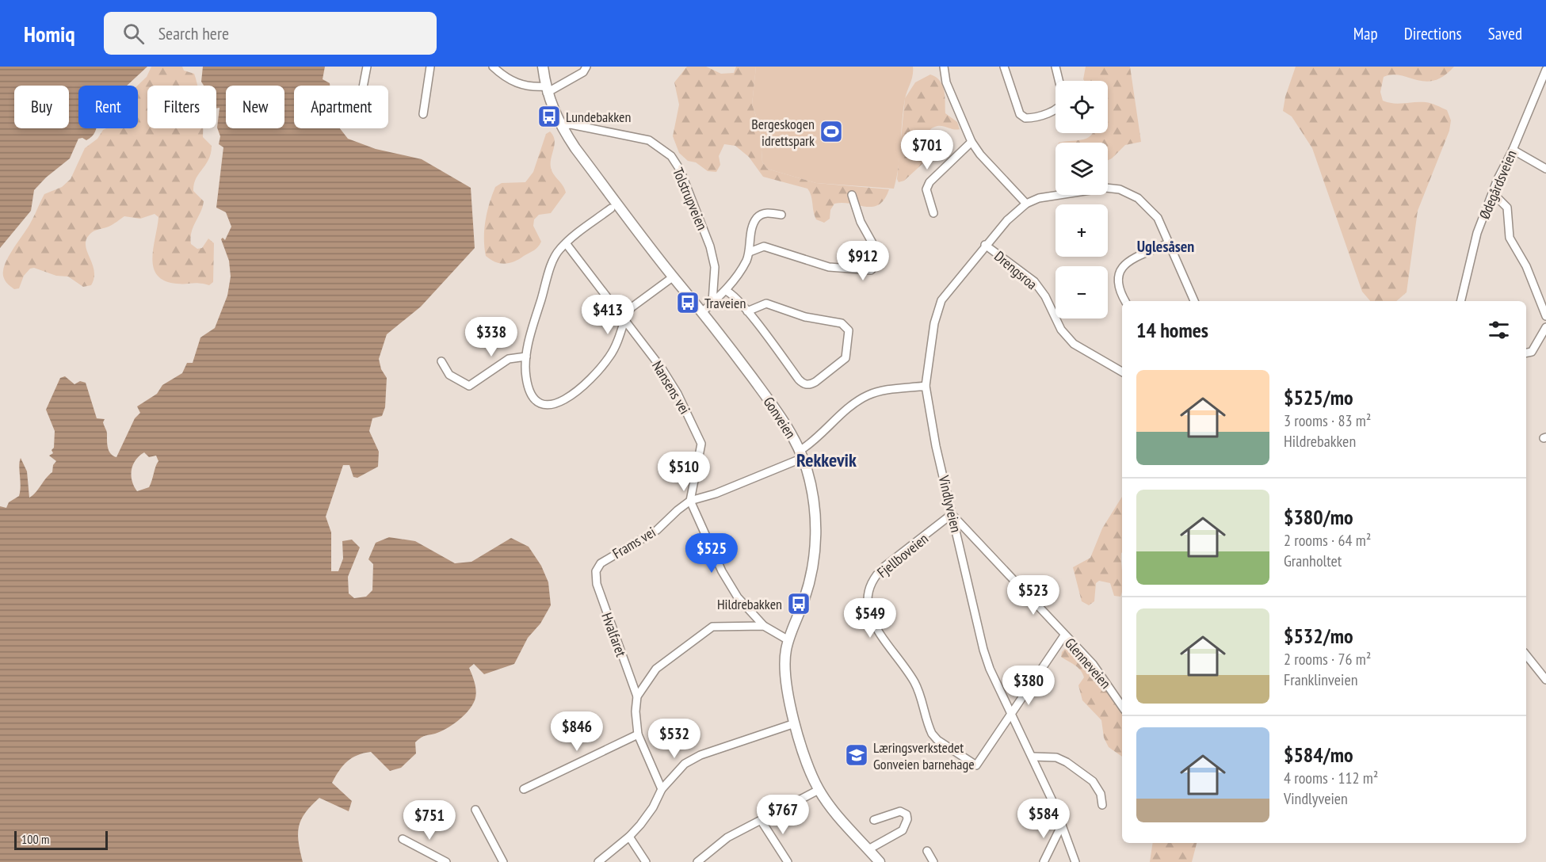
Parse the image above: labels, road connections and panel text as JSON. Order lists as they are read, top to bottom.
{
  "streets": {
    "street": [
      "Ødegårdsveien",
      "Tolstrupveien",
      "Drengsroa",
      "Nansens vei",
      "Gonveien",
      "Vindlyveien",
      "Frams vei",
      "Fjellboveien",
      "Hvalfaret",
      "Glenneveien"
    ]
  },
  "crossings": [
    ["Tolstrupveien", "Gonveien"],
    ["Drengsroa", "Vindlyveien"],
    ["Nansens vei", "Frams vei"],
    ["Gonveien", "Frams vei"],
    ["Vindlyveien", "Fjellboveien"],
    ["Vindlyveien", "Glenneveien"],
    ["Frams vei", "Hvalfaret"],
    ["Fjellboveien", "Glenneveien"]
  ],
  "districts": ["Uglesåsen", "Rekkevik"],
  "places": {
    "bus stop": ["Lundebakken", "Traveien", "Hildrebakken"],
    "sports": ["Bergeskogen idrettspark"],
    "school or university": ["Læringsverkstedet Gonveien barnehage"]
  },
  "scale_bar": "100 m",
  "page": {
    "header": "Homiq",
    "search": "Search here",
    "nav": ["Map", "Directions", "Saved"],
    "map_buttons": ["+", "−"],
    "chip": [
      "Buy",
      "Rent",
      "Filters",
      "New",
      "Apartment"
    ],
    "price": [
      "$701",
      "$912",
      "$413",
      "$338",
      "$510",
      "$525",
      "$523",
      "$549",
      "$380",
      "$846",
      "$532",
      "$767",
      "$584",
      "$751"
    ],
    "heading": "14 homes",
    "list": [
      {
        "name": "$525/mo",
        "note": "3 rooms · 83 m² · Hildrebakken"
      },
      {
        "name": "$380/mo",
        "note": "2 rooms · 64 m² · Granholtet"
      },
      {
        "name": "$532/mo",
        "note": "2 rooms · 76 m² · Franklinveien"
      },
      {
        "name": "$584/mo",
        "note": "4 rooms · 112 m² · Vindlyveien"
      }
    ],
    "scale": "100 m"
  }
}
